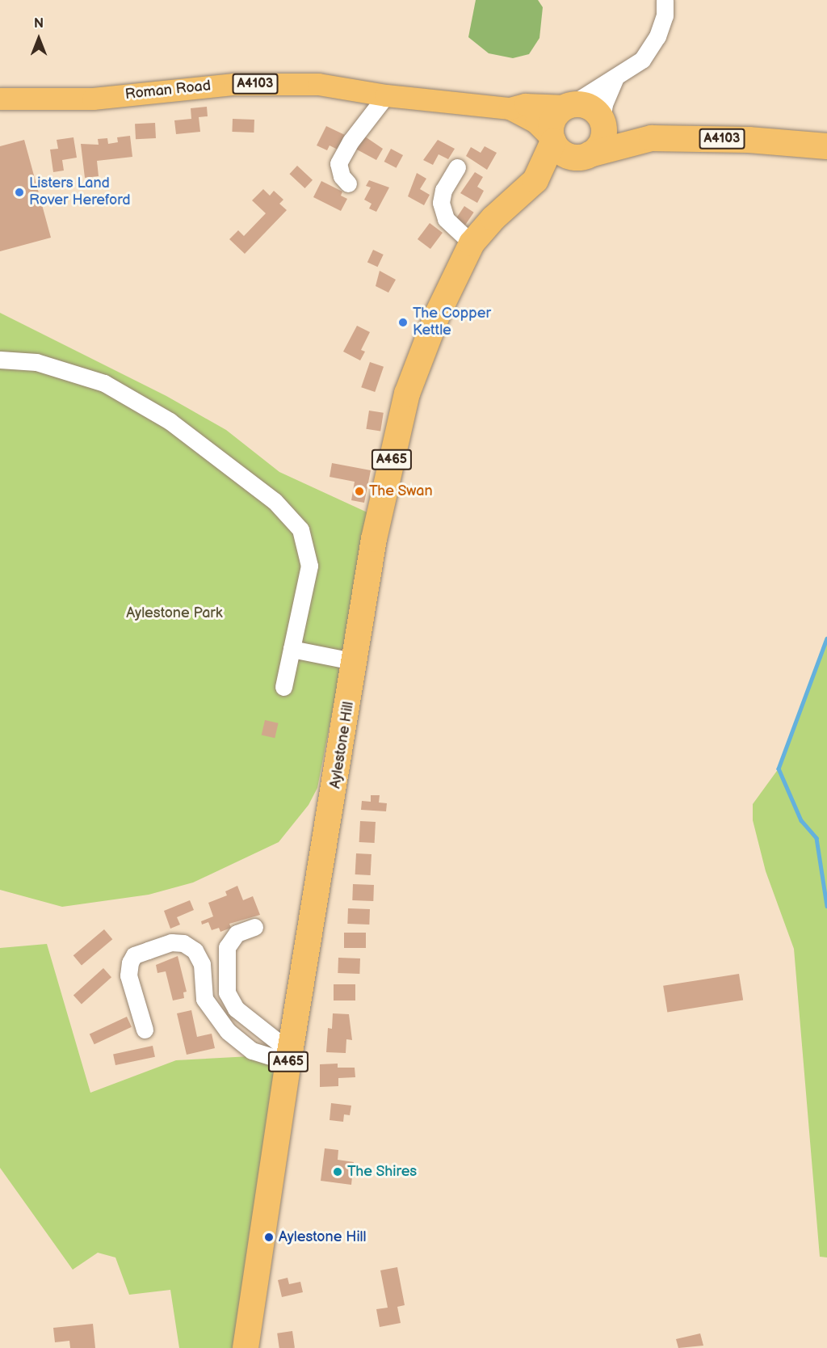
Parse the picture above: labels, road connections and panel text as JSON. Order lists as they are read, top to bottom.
{
  "streets": {
    "highway": ["A4103", "A465", "Aylestone Hill"],
    "main road": ["Roman Road"]
  },
  "crossings": [
    ["A4103", "Roman Road"],
    ["A4103", "Aylestone Hill"],
    ["Roman Road", "Aylestone Hill"]
  ],
  "parks": ["Aylestone Park"],
  "places": [
    "Listers Land Rover Hereford",
    "The Copper Kettle",
    "The Swan",
    "The Shires",
    "Aylestone Hill"
  ],
  "north": "top"
}
